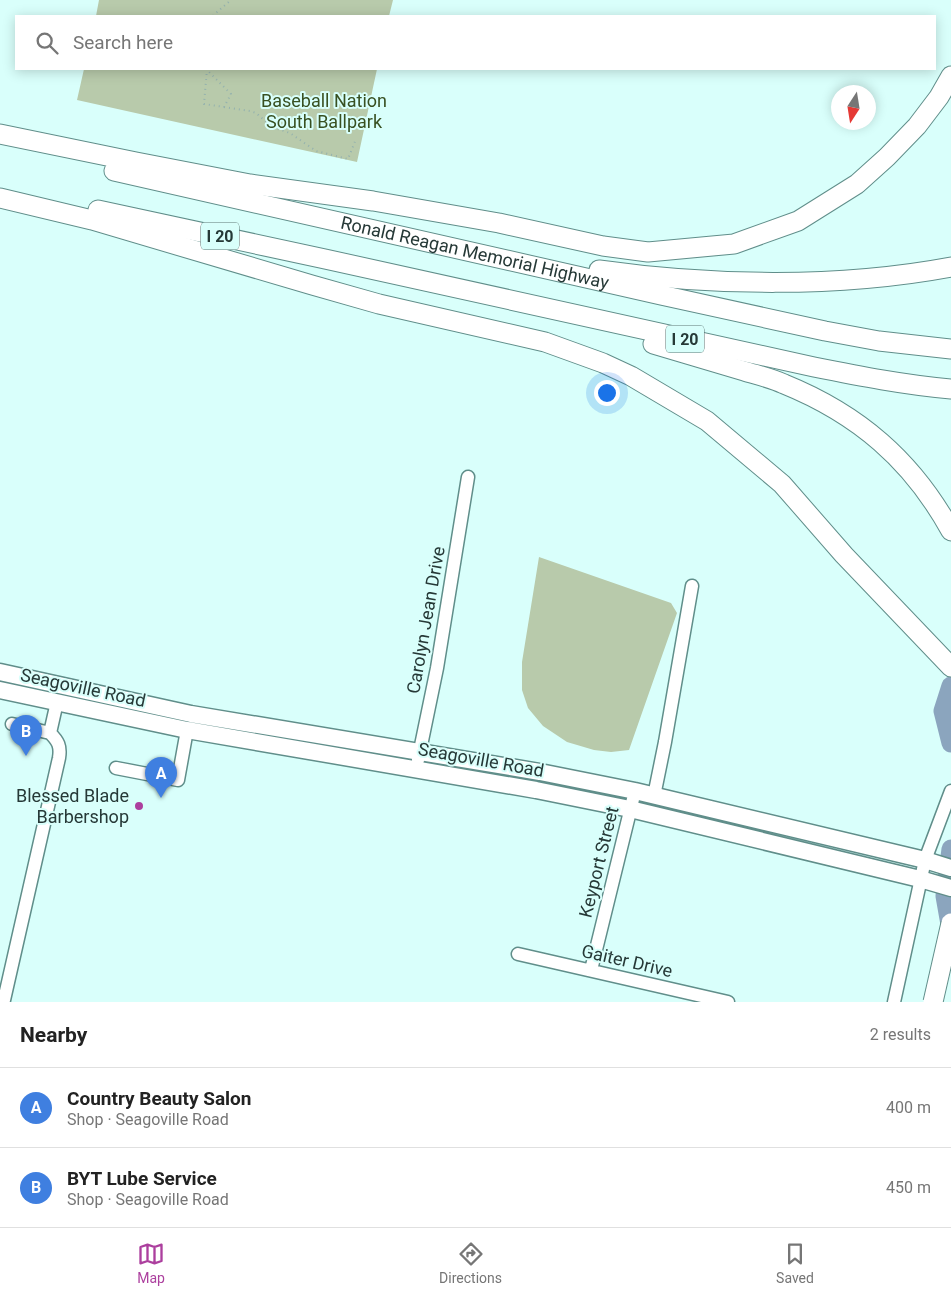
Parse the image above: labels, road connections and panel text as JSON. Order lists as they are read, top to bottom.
{
  "streets": {
    "highway": ["I 20", "Ronald Reagan Memorial Highway"],
    "main road": ["Seagoville Road"],
    "street": ["Carolyn Jean Drive", "Keyport Street", "Gaiter Drive"]
  },
  "crossings": [
    ["Carolyn Jean Drive", "Seagoville Road"],
    ["Seagoville Road", "Keyport Street"],
    ["Keyport Street", "Gaiter Drive"]
  ],
  "parks": ["Baseball Nation South Ballpark"],
  "places": ["Blessed Blade Barbershop"],
  "north": "bottom",
  "page": {
    "search": "Search here",
    "pins": ["B", "A"],
    "heading": ["Nearby", "2 results"],
    "list": [
      {
        "mark": "A",
        "name": "Country Beauty Salon",
        "note": "Shop · Seagoville Road",
        "value": "400 m"
      },
      {
        "mark": "B",
        "name": "BYT Lube Service",
        "note": "Shop · Seagoville Road",
        "value": "450 m"
      }
    ],
    "nav": ["Map", "Directions", "Saved"]
  }
}
